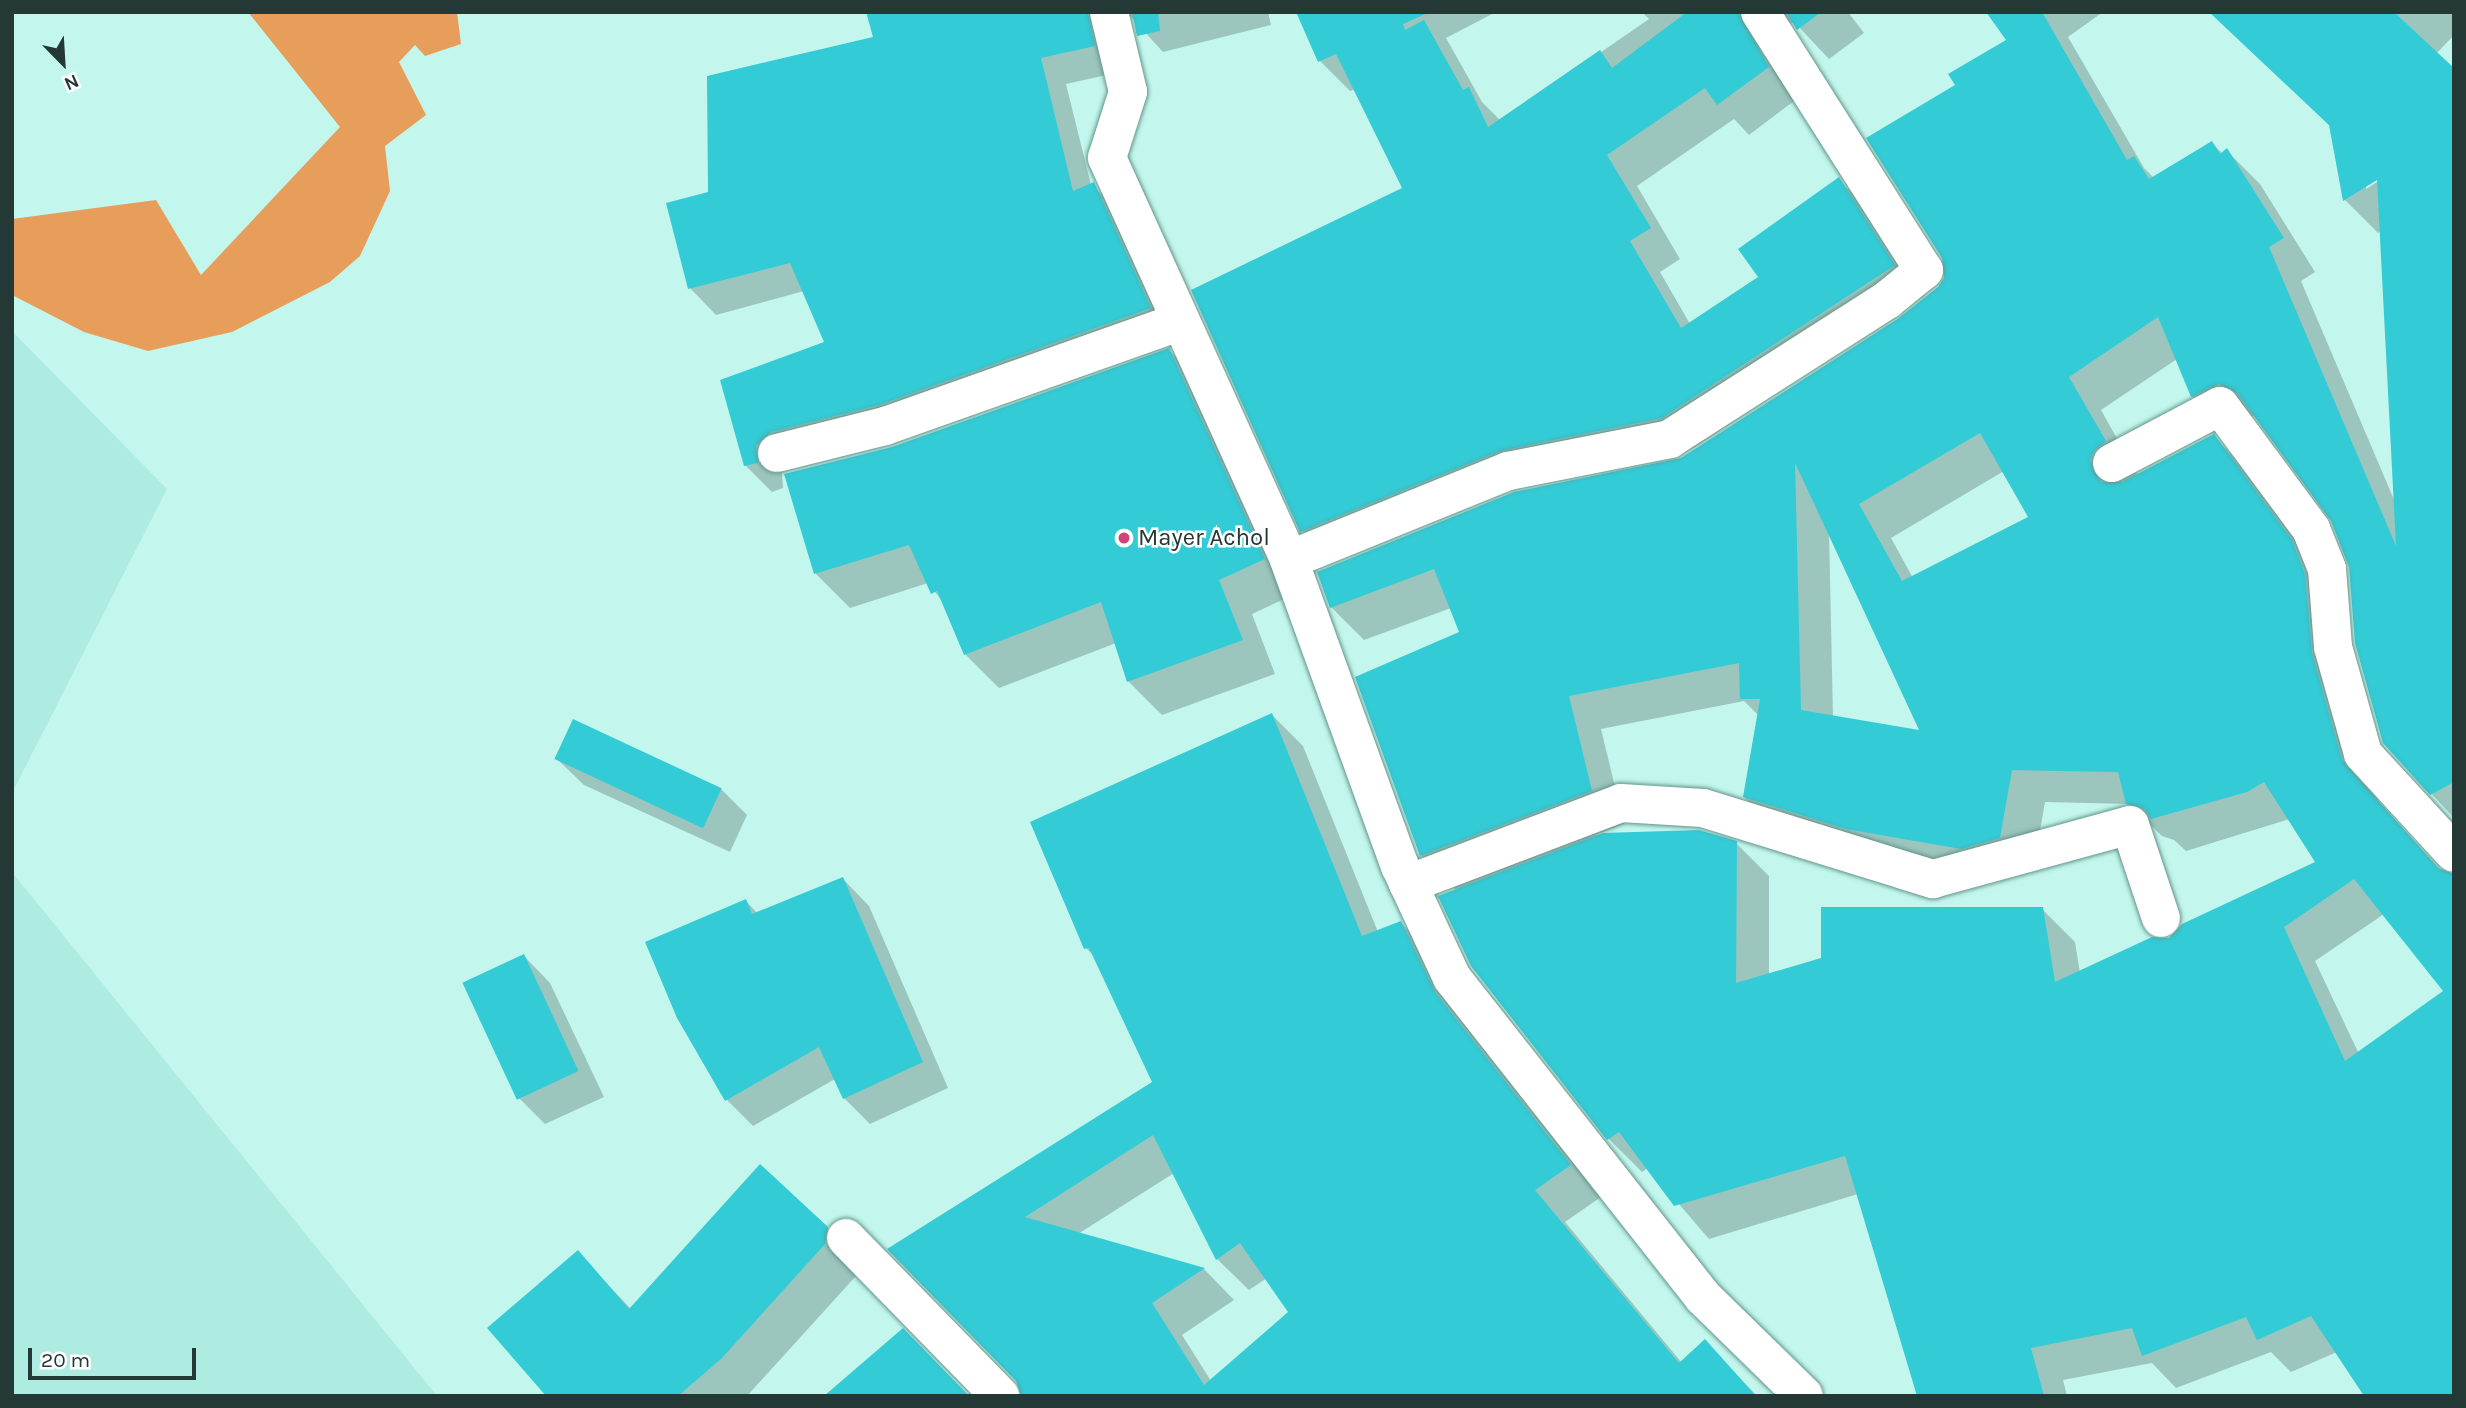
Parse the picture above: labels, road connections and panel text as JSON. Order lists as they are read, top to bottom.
{
  "places": ["Mayer Achol"],
  "scale_bar": "20 m",
  "north": "bottom right"
}
